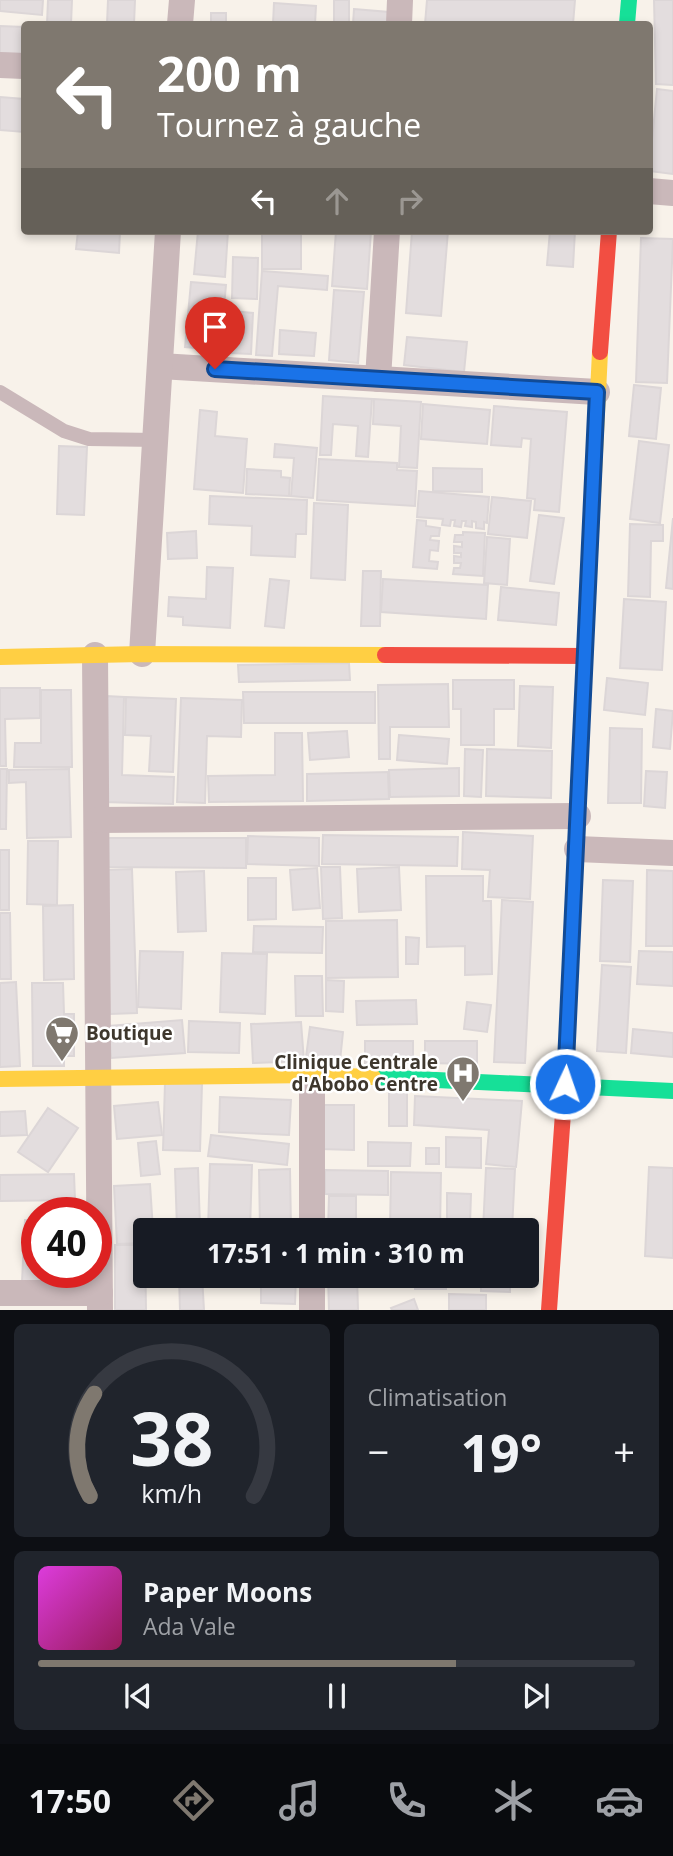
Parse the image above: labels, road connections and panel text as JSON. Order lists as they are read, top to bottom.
{
  "places": {
    "supermarket": ["Boutique"],
    "hospital": ["Clinique Centrale d'Abobo Centre"]
  },
  "page": {
    "turn": ["200 m", "Tournez à gauche"],
    "limit": "40",
    "trip": "17:51 · 1 min · 310 m",
    "tile": "Climatisation",
    "heat": ["−", "19°", "+"],
    "song": ["Paper Moons", "Ada Vale"],
    "tabs": "17:50",
    "gauge": ["38", "km/h"]
  }
}
